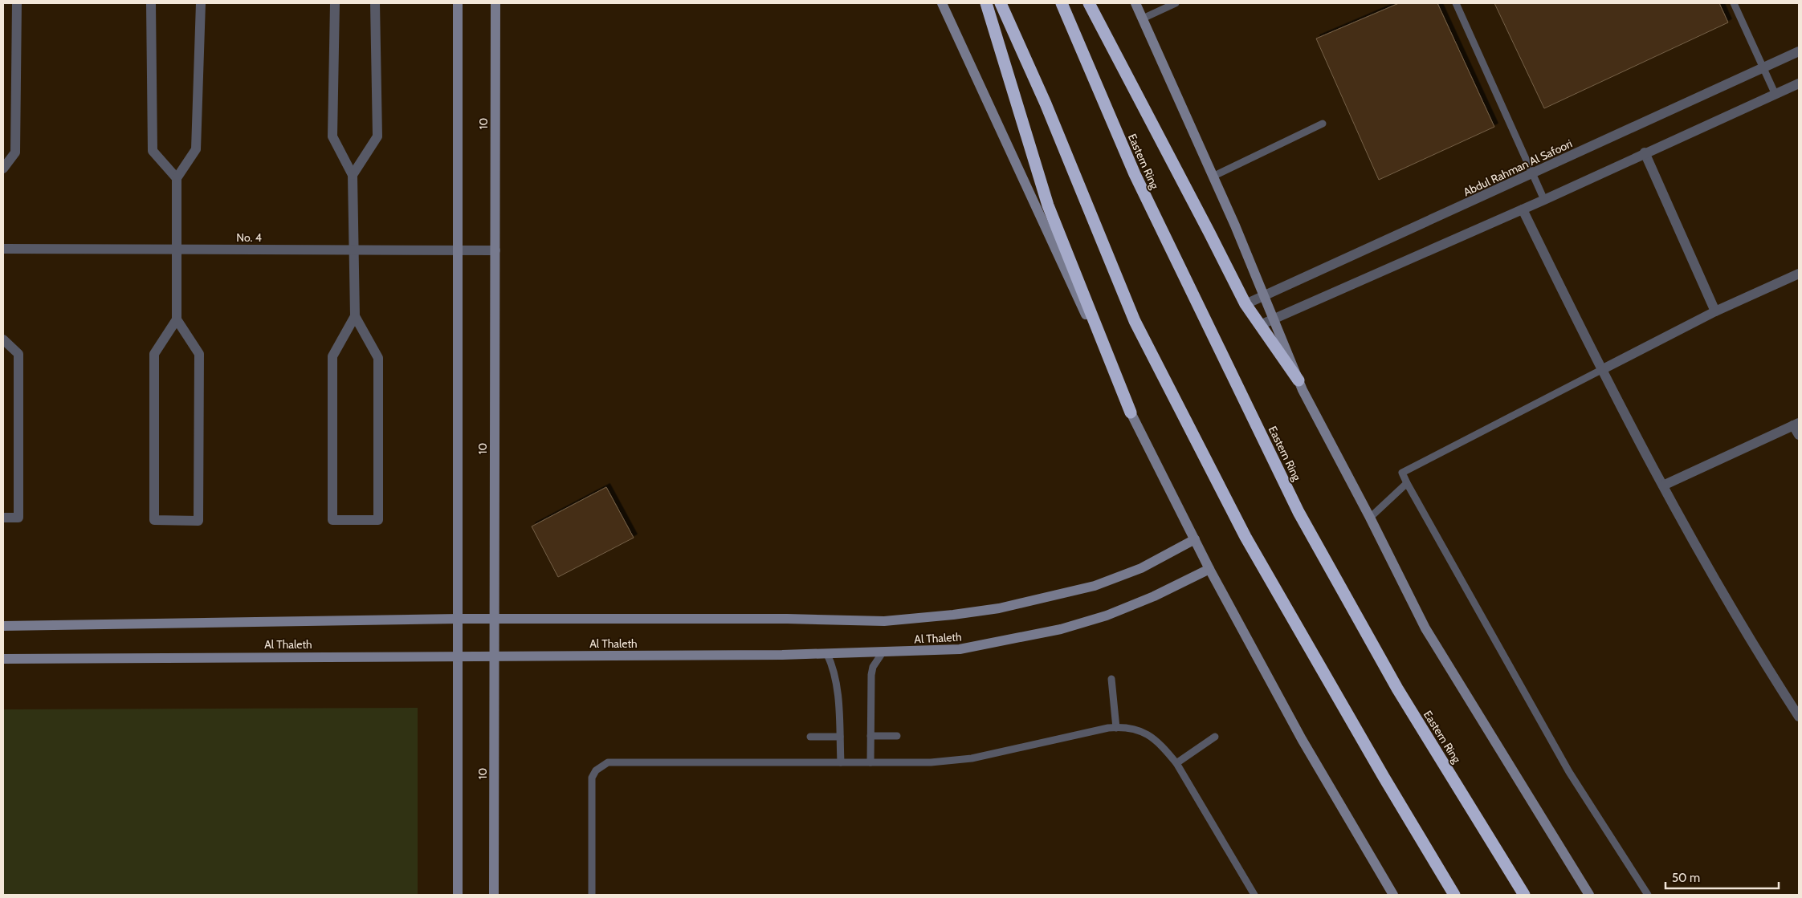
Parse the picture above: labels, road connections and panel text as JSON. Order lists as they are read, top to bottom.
{
  "streets": {
    "highway": ["Eastern Ring"],
    "street": [
      "10",
      "Abdul Rahman Al Safoori",
      "No. 4",
      "Al Thaleth"
    ]
  },
  "crossings": [
    ["10", "No. 4"],
    ["10", "Al Thaleth"]
  ],
  "scale_bar": "50 m"
}
